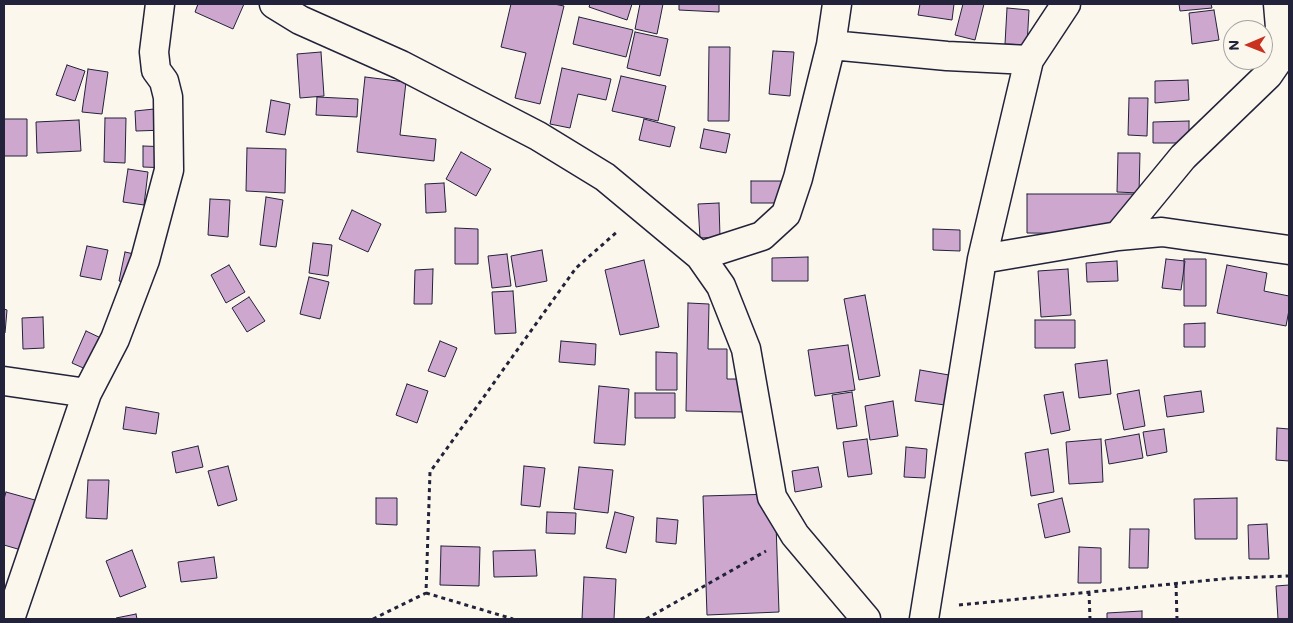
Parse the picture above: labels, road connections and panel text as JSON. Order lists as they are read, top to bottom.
{
  "north": "left"
}
